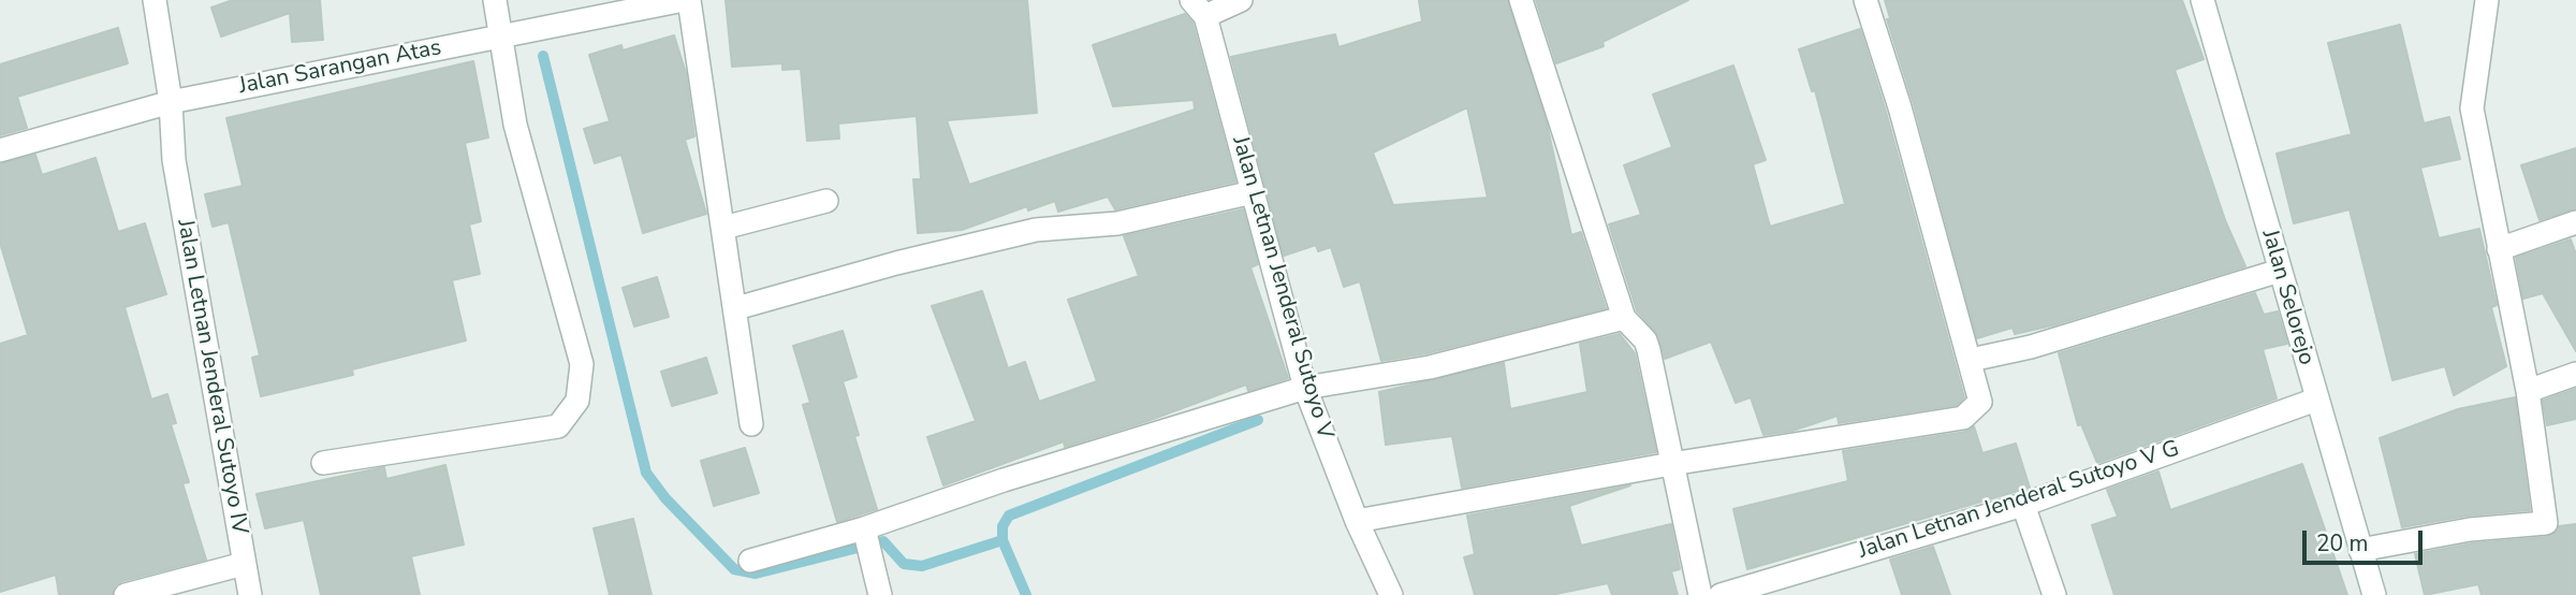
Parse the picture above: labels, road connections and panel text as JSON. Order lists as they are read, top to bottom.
{
  "streets": {
    "street": [
      "Jalan Sarangan Atas",
      "Jalan Letnan Jenderal Sutoyo V",
      "Jalan Selorejo",
      "Jalan Letnan Jenderal Sutoyo IV",
      "Jalan Letnan Jenderal Sutoyo V G"
    ]
  },
  "crossings": [
    ["Jalan Sarangan Atas", "Jalan Letnan Jenderal Sutoyo IV"],
    ["Jalan Selorejo", "Jalan Letnan Jenderal Sutoyo V G"]
  ],
  "scale_bar": "20 m"
}
